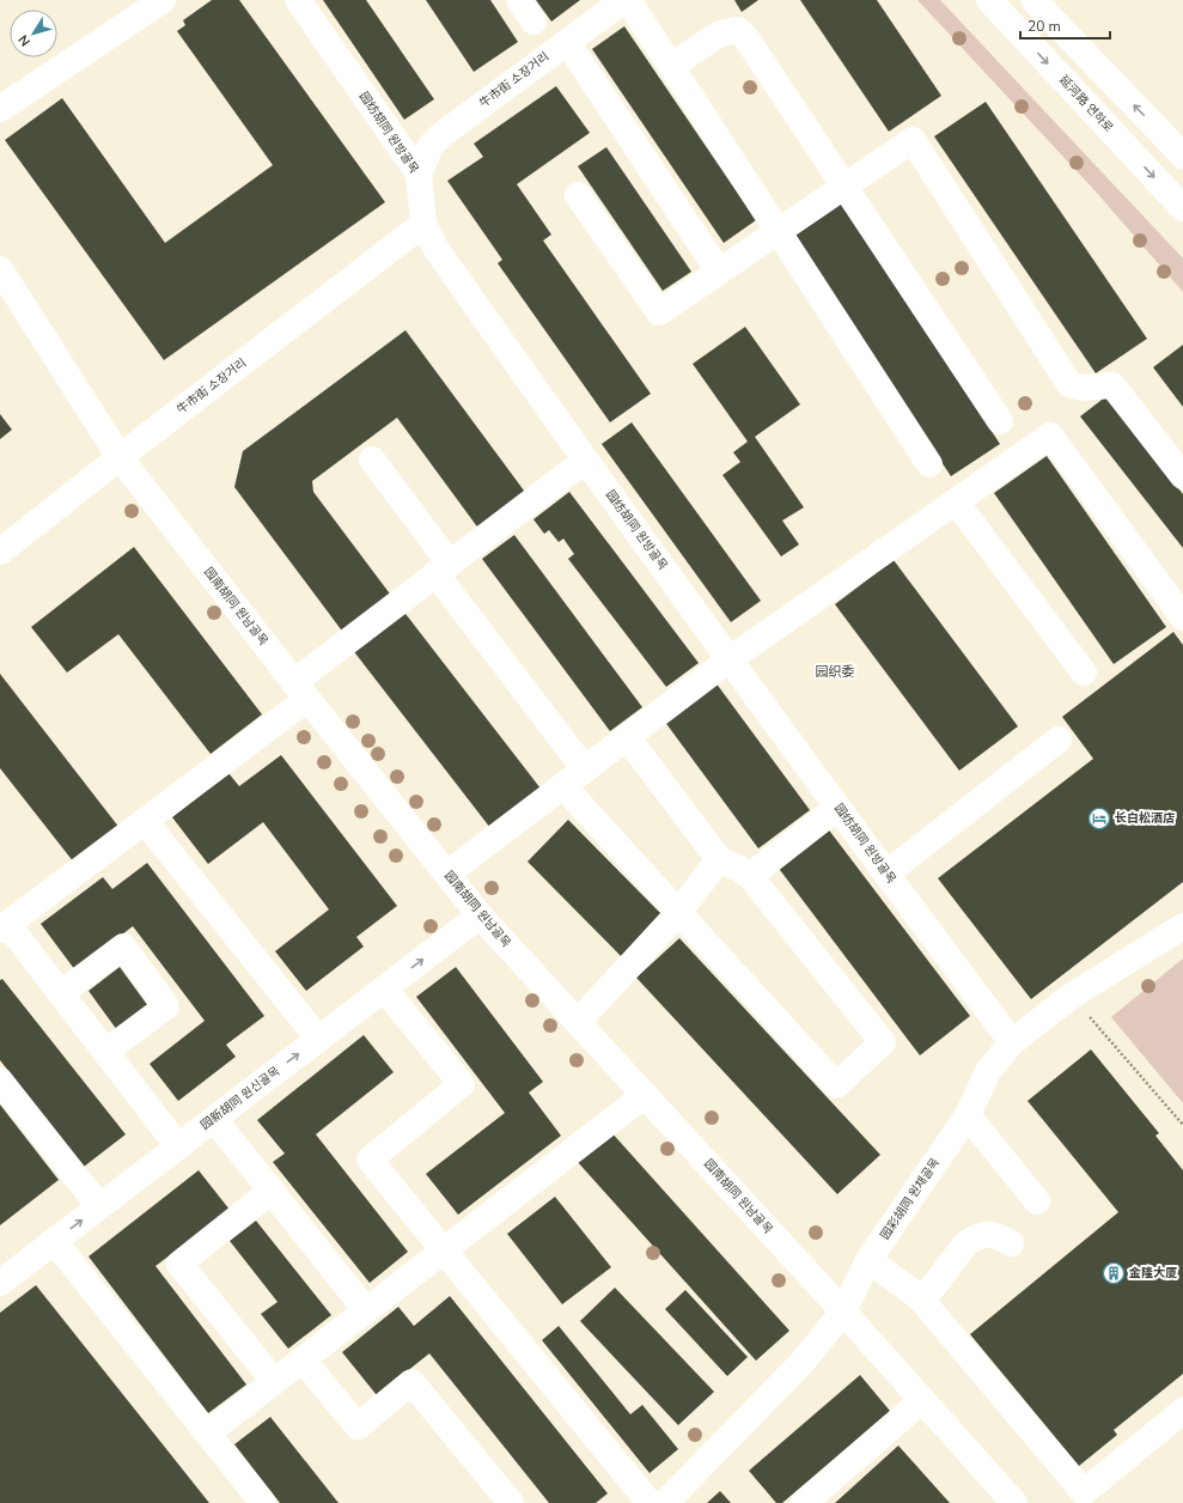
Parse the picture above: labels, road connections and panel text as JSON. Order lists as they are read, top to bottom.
{
  "streets": {
    "street": [
      "牛市街 소장거리",
      "延河路 연하로",
      "园纺胡同 원방골목",
      "园南胡同 원남골목",
      "园新胡同 원신골목",
      "园彩胡同 원채골목"
    ]
  },
  "crossings": [
    ["牛市街 소장거리", "园纺胡同 원방골목"],
    ["牛市街 소장거리", "园南胡同 원남골목"],
    ["园纺胡同 원방골목", "园彩胡同 원채골목"],
    ["园南胡同 원남골목", "园新胡同 원신골목"],
    ["园南胡同 원남골목", "园彩胡同 원채골목"]
  ],
  "one_way": ["园新胡同 원신골목"],
  "districts": ["园织委"],
  "places": {
    "hotel": ["长白松酒店"],
    "building": ["金隆大厦"]
  },
  "scale_bar": "20 m",
  "north": "bottom left"
}
